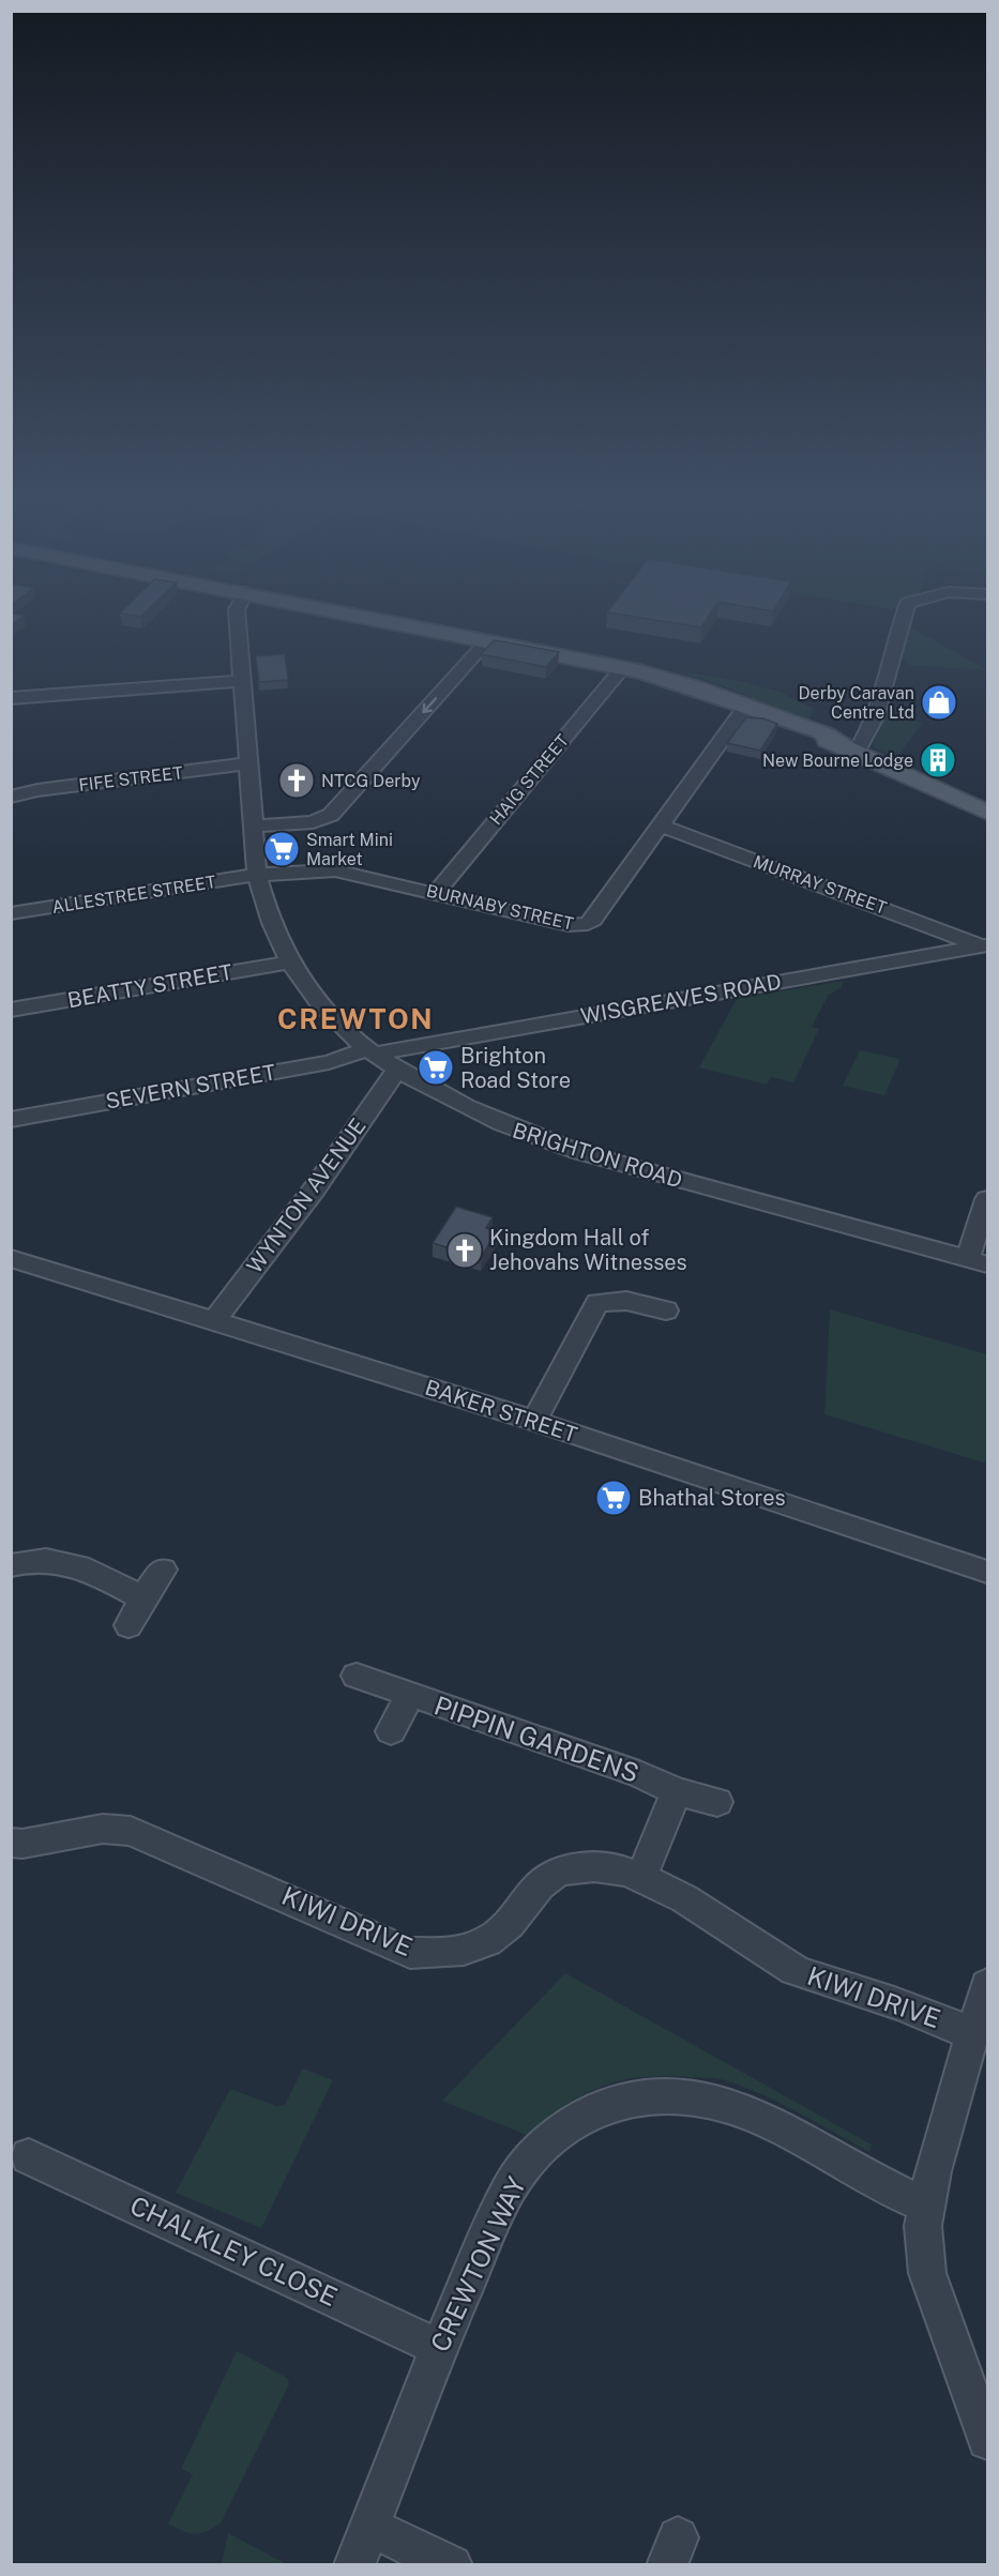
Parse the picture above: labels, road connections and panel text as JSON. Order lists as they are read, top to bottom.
{
  "streets": {
    "street": [
      "FIFE STREET",
      "HAIG STREET",
      "MURRAY STREET",
      "ALLESTREE STREET",
      "BURNABY STREET",
      "BEATTY STREET",
      "WISGREAVES ROAD",
      "SEVERN STREET",
      "BRIGHTON ROAD",
      "WYNTON AVENUE",
      "BAKER STREET",
      "PIPPIN GARDENS",
      "KIWI DRIVE",
      "CHALKLEY CLOSE",
      "CREWTON WAY"
    ]
  },
  "crossings": [
    ["FIFE STREET", "BRIGHTON ROAD"],
    ["HAIG STREET", "BURNABY STREET"],
    ["MURRAY STREET", "BURNABY STREET"],
    ["MURRAY STREET", "WISGREAVES ROAD"],
    ["ALLESTREE STREET", "BURNABY STREET"],
    ["ALLESTREE STREET", "BRIGHTON ROAD"],
    ["BURNABY STREET", "BRIGHTON ROAD"],
    ["BEATTY STREET", "BRIGHTON ROAD"],
    ["WISGREAVES ROAD", "SEVERN STREET"],
    ["WISGREAVES ROAD", "BRIGHTON ROAD"],
    ["SEVERN STREET", "BRIGHTON ROAD"],
    ["BRIGHTON ROAD", "WYNTON AVENUE"],
    ["WYNTON AVENUE", "BAKER STREET"],
    ["CHALKLEY CLOSE", "CREWTON WAY"]
  ],
  "districts": ["CREWTON"],
  "places": {
    "shop": ["Derby Caravan Centre Ltd"],
    "building": ["New Bourne Lodge"],
    "church": ["NTCG Derby", "Kingdom Hall of Jehovahs Witnesses"],
    "supermarket": ["Smart Mini Market", "Brighton Road Store", "Bhathal Stores"]
  }
}
